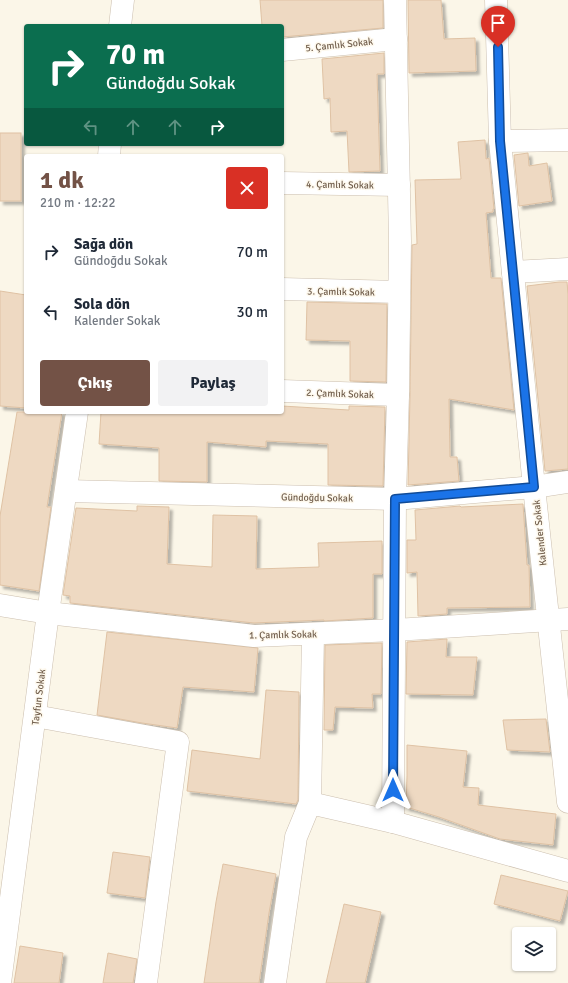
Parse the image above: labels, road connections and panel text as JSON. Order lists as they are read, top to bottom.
{
  "streets": {
    "street": [
      "5. Çamlık Sokak",
      "4. Çamlık Sokak",
      "3. Çamlık Sokak",
      "2. Çamlık Sokak",
      "Gündoğdu Sokak",
      "Kalender Sokak",
      "1. Çamlık Sokak",
      "Tayfun Sokak"
    ]
  },
  "crossings": [
    ["Gündoğdu Sokak", "Kalender Sokak"],
    ["Gündoğdu Sokak", "Tayfun Sokak"],
    ["Kalender Sokak", "1. Çamlık Sokak"],
    ["1. Çamlık Sokak", "Tayfun Sokak"]
  ],
  "page": {
    "turn": ["70 m", "Gündoğdu Sokak"],
    "heading": ["1 dk", "210 m · 12:22"],
    "list": [
      {
        "name": "Sağa dön",
        "note": "Gündoğdu Sokak",
        "value": "70 m"
      },
      {
        "name": "Sola dön",
        "note": "Kalender Sokak",
        "value": "30 m"
      }
    ],
    "buttons": ["Çıkış", "Paylaş"]
  }
}
